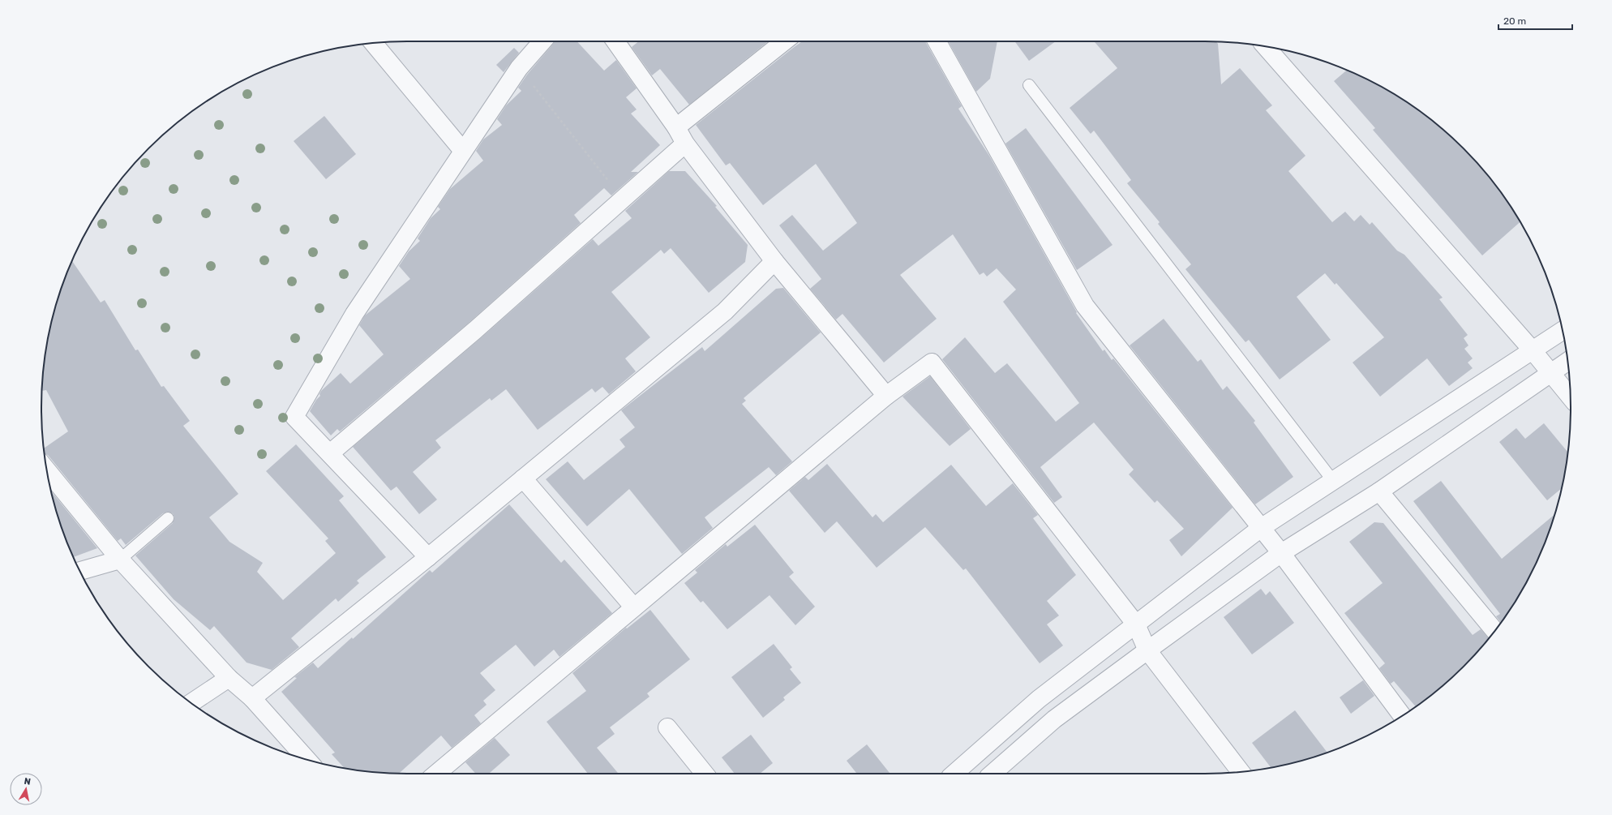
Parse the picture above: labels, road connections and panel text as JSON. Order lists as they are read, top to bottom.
{
  "scale_bar": "20 m",
  "north": "top"
}
